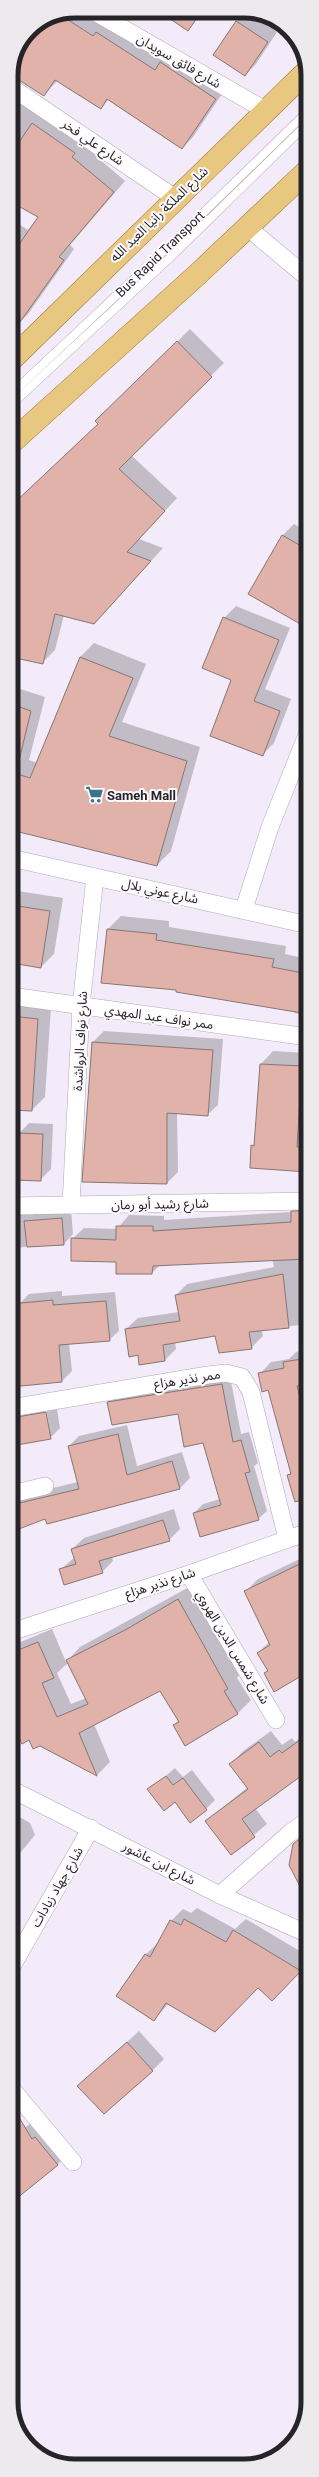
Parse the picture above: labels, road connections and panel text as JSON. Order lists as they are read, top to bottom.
{
  "streets": {
    "main road": ["شارع الملكة رانيا العبد الله"],
    "street": [
      "شارع فائق سويدان",
      "شارع علي فخر",
      "شارع عوني بلال",
      "ممر نواف عبد المهدي",
      "شارع نواف الرواشدة",
      "شارع رشيد أبو رمان",
      "ممر نذير هزاع",
      "شارع نذير هزاع",
      "شارع شمس الدين الهروي",
      "شارع ابن عاشور",
      "شارع جهاد زيادات"
    ],
    "lane": ["Bus Rapid Transport"]
  },
  "crossings": [
    ["شارع فائق سويدان", "شارع الملكة رانيا العبد الله"],
    ["شارع علي فخر", "شارع الملكة رانيا العبد الله"],
    ["شارع عوني بلال", "شارع نواف الرواشدة"],
    ["ممر نواف عبد المهدي", "شارع نواف الرواشدة"],
    ["شارع نواف الرواشدة", "شارع رشيد أبو رمان"],
    ["ممر نذير هزاع", "شارع نذير هزاع"],
    ["شارع نذير هزاع", "شارع شمس الدين الهروي"],
    ["شارع ابن عاشور", "شارع جهاد زيادات"]
  ],
  "places": {
    "supermarket": ["Sameh Mall"]
  }
}
